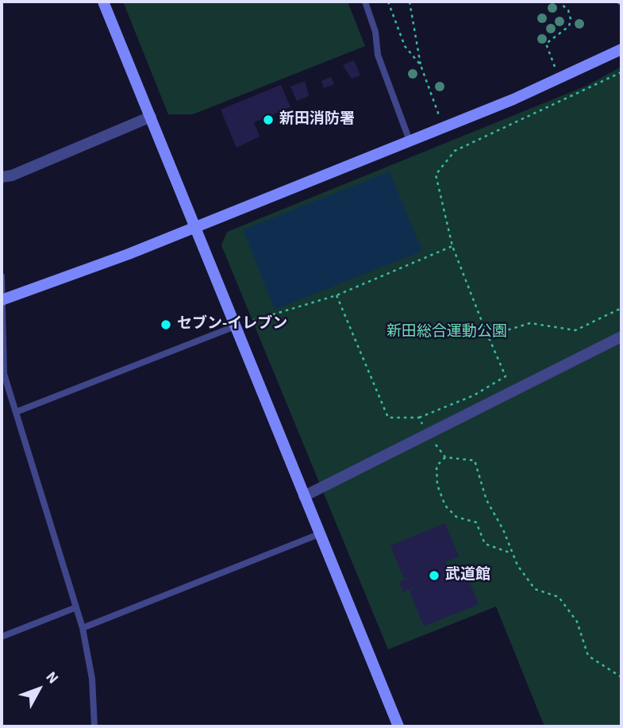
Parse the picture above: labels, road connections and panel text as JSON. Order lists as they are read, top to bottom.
{
  "parks": ["新田総合運動公園"],
  "places": ["新田消防署", "セブン-イレブン", "武道館"],
  "north": "top right"
}
